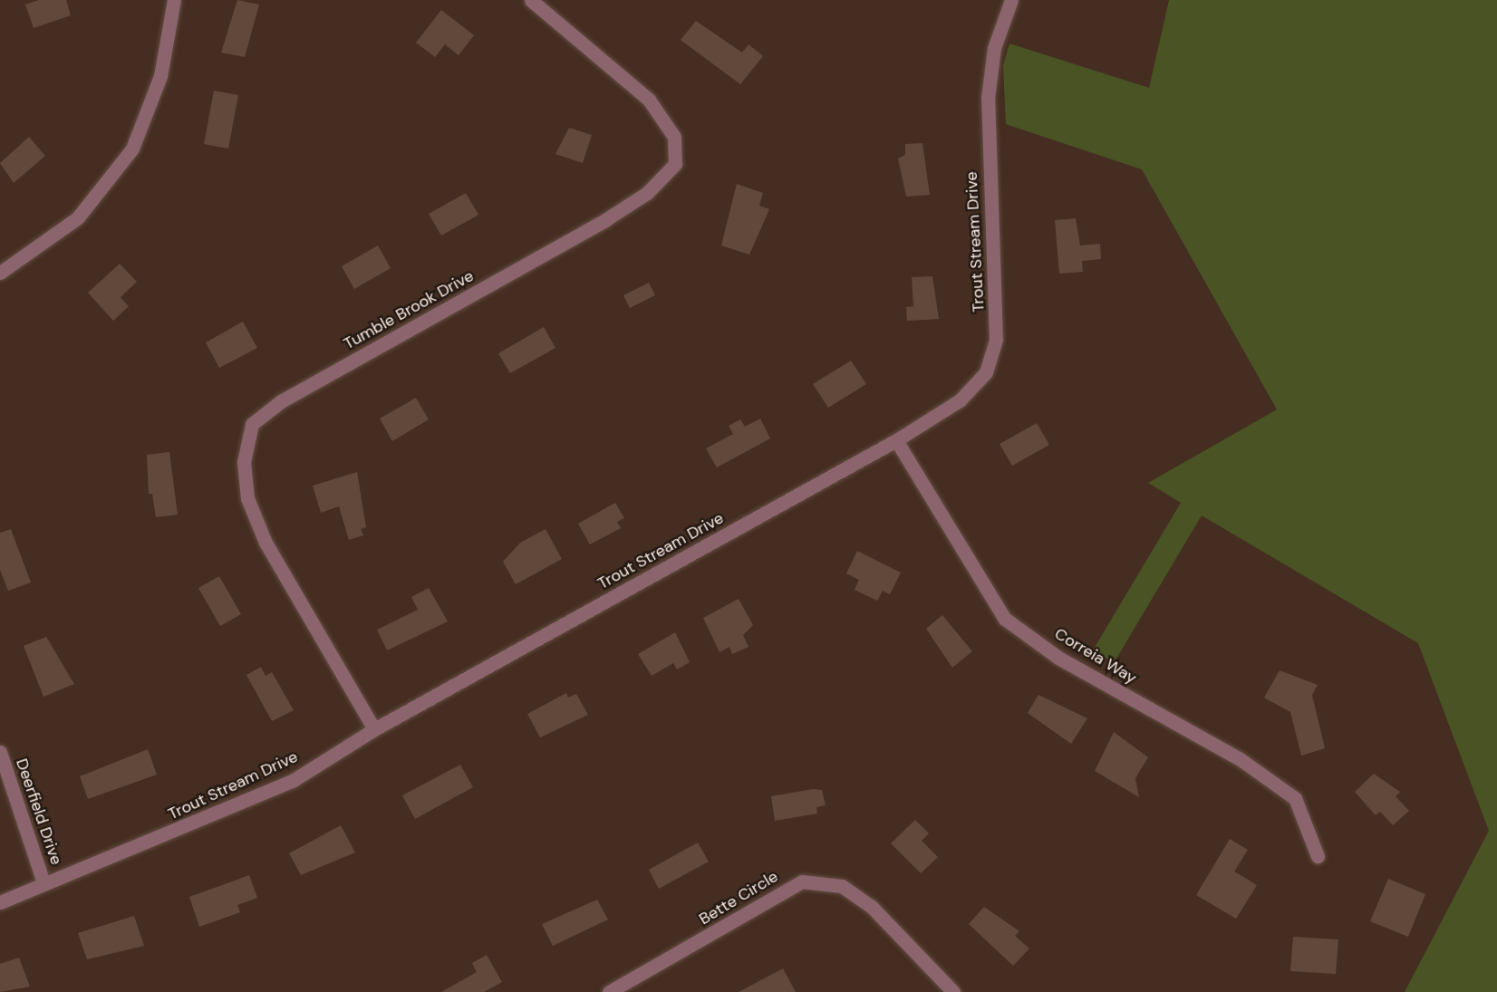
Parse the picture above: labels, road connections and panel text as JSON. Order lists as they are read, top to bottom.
{
  "streets": {
    "street": [
      "Trout Stream Drive",
      "Tumble Brook Drive",
      "Correia Way",
      "Deerfield Drive",
      "Bette Circle"
    ]
  },
  "crossings": [
    ["Trout Stream Drive", "Tumble Brook Drive"],
    ["Trout Stream Drive", "Correia Way"],
    ["Trout Stream Drive", "Deerfield Drive"]
  ]
}
